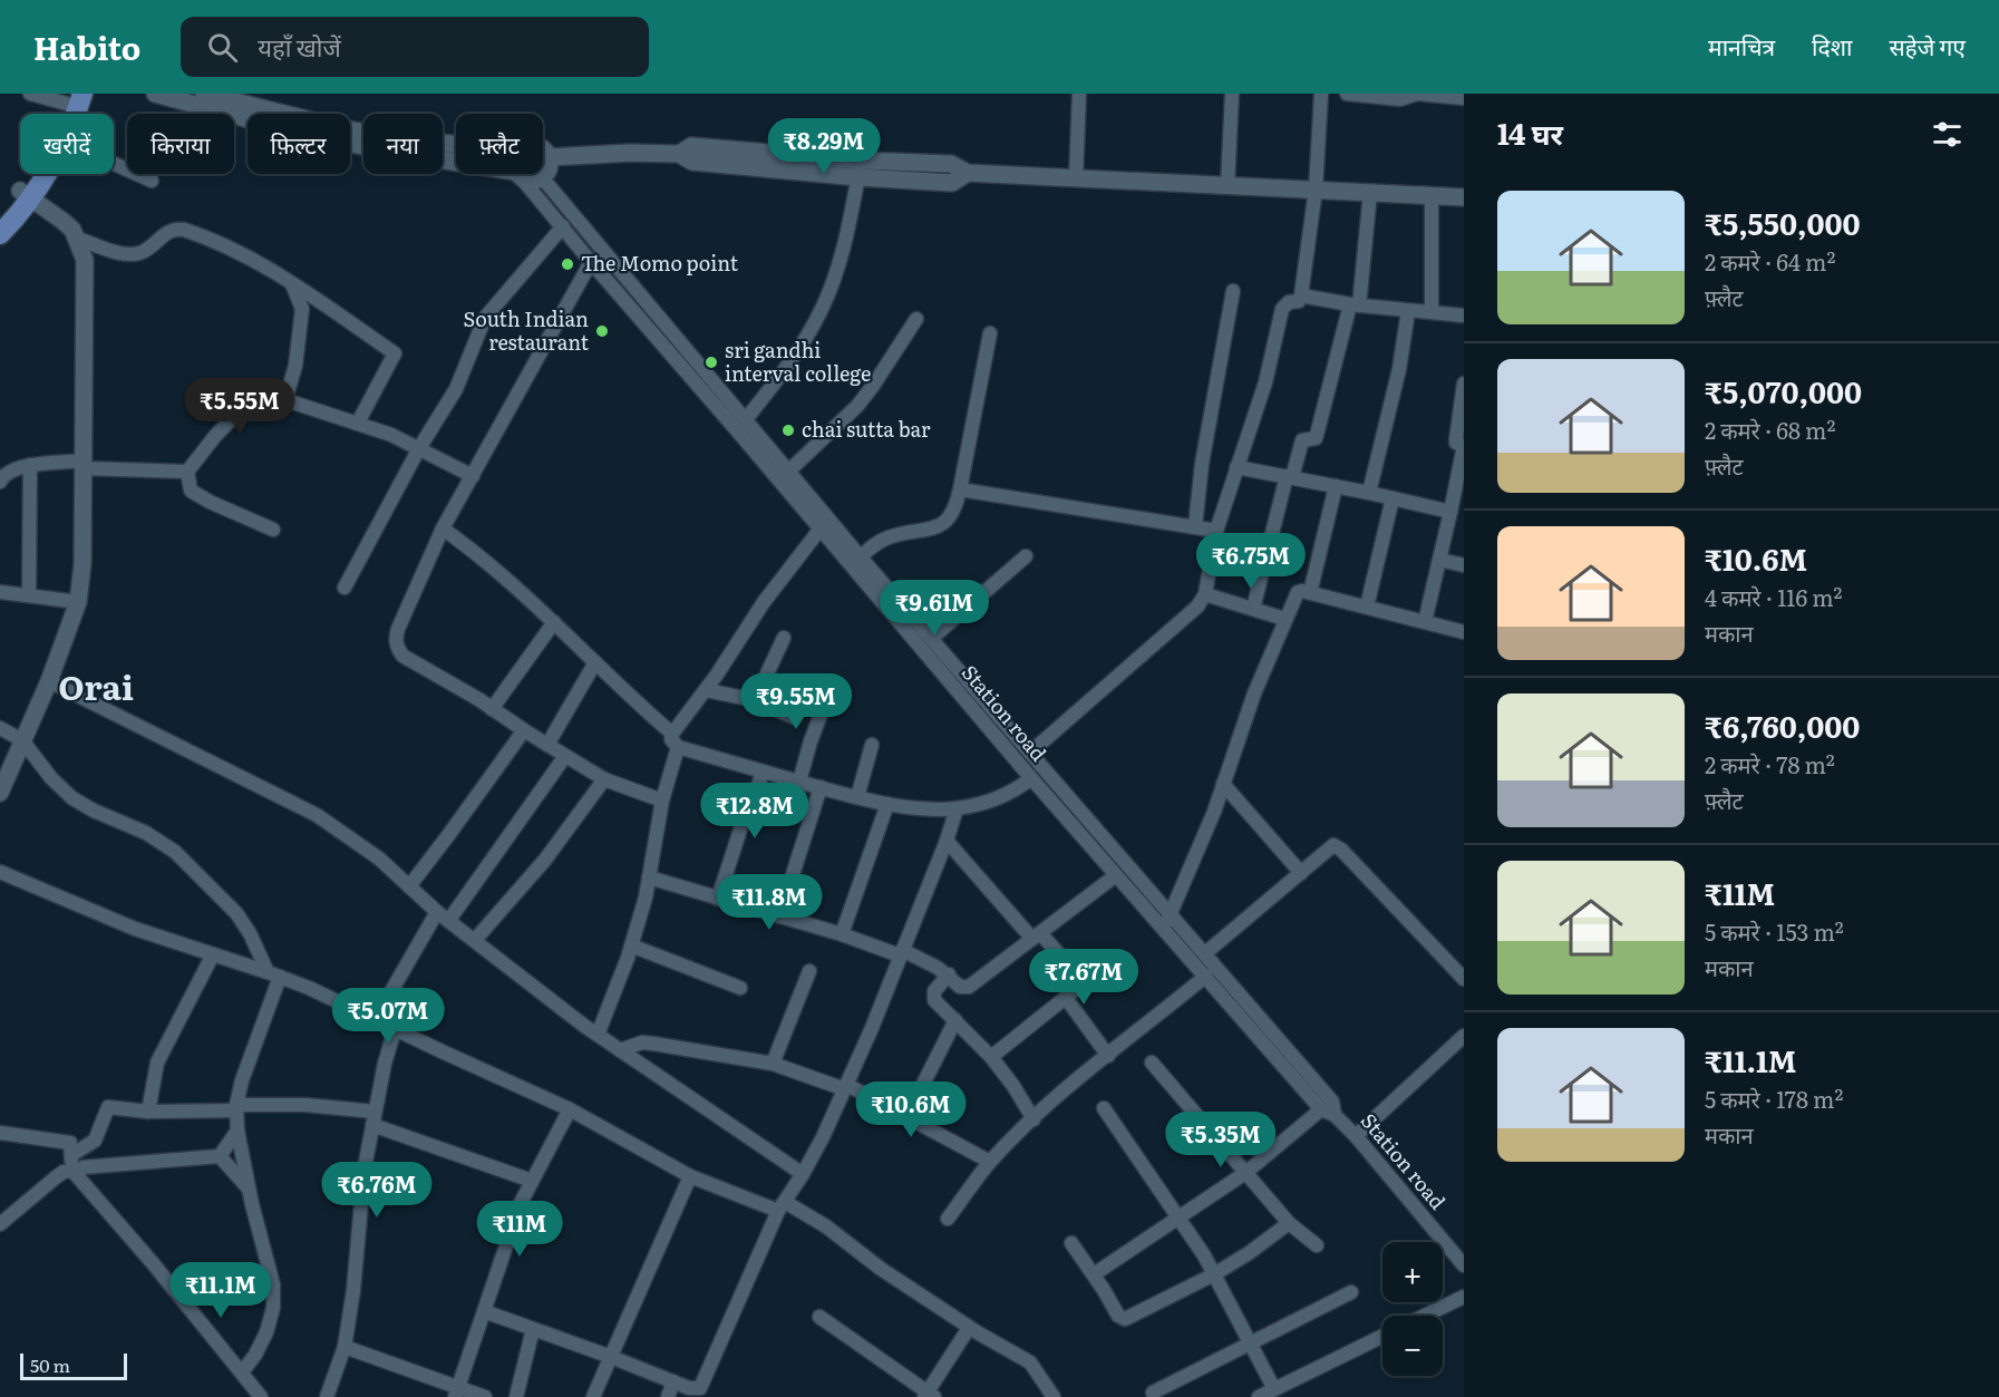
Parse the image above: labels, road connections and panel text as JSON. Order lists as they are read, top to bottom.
{
  "streets": {
    "street": ["Station road"]
  },
  "districts": ["Orai"],
  "places": [
    "The Momo point",
    "South Indian restaurant",
    "sri gandhi interval college",
    "chai sutta bar"
  ],
  "scale_bar": "50 m",
  "page": {
    "header": "Habito",
    "search": "यहाँ खोजें",
    "nav": ["मानचित्र", "दिशा", "सहेजे गए"],
    "heading": "14 घर",
    "chip": [
      "खरीदें",
      "किराया",
      "फ़िल्टर",
      "नया",
      "फ़्लैट"
    ],
    "price": [
      "₹8.29M",
      "₹5.55M",
      "₹6.75M",
      "₹9.61M",
      "₹9.55M",
      "₹12.8M",
      "₹11.8M",
      "₹7.67M",
      "₹5.07M",
      "₹10.6M",
      "₹5.35M",
      "₹6.76M",
      "₹11M",
      "₹11.1M"
    ],
    "list": [
      {
        "name": "₹5,550,000",
        "note": "2 कमरे · 64 m² · फ़्लैट"
      },
      {
        "name": "₹5,070,000",
        "note": "2 कमरे · 68 m² · फ़्लैट"
      },
      {
        "name": "₹10.6M",
        "note": "4 कमरे · 116 m² · मकान"
      },
      {
        "name": "₹6,760,000",
        "note": "2 कमरे · 78 m² · फ़्लैट"
      },
      {
        "name": "₹11M",
        "note": "5 कमरे · 153 m² · मकान"
      },
      {
        "name": "₹11.1M",
        "note": "5 कमरे · 178 m² · मकान"
      }
    ],
    "map_buttons": ["+", "−"],
    "scale": "50 m"
  }
}
